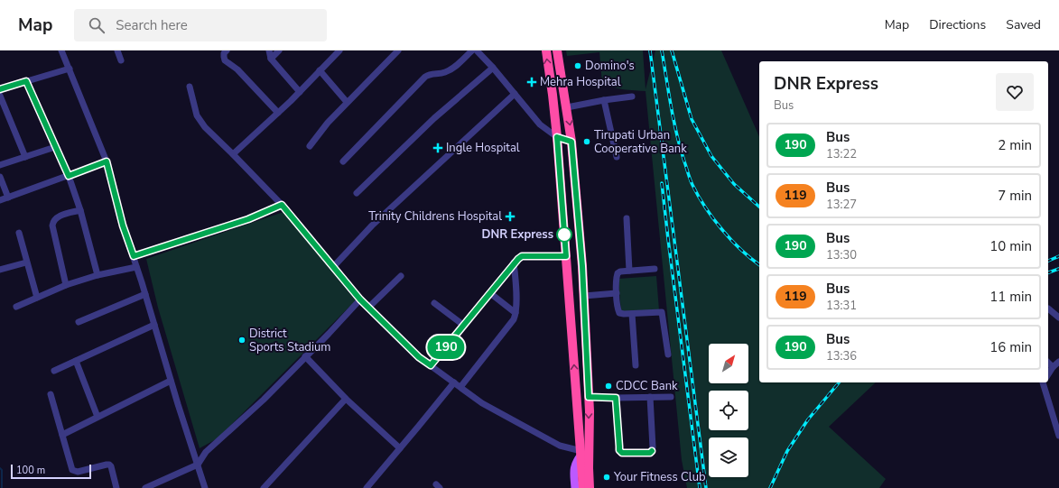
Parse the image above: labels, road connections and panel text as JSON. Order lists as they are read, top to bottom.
{
  "places": {
    "other": [
      "Domino's",
      "Tirupati Urban Cooperative Bank",
      "DNR Express",
      "District Sports Stadium",
      "CDCC Bank",
      "Your Fitness Club"
    ],
    "health": ["Mehra Hospital", "Ingle Hospital", "Trinity Childrens Hospital"]
  },
  "lines": ["bus line 190"],
  "scale_bar": "100 m",
  "north": "top right",
  "page": {
    "header": "Map",
    "search": "Search here",
    "nav": ["Map", "Directions", "Saved"],
    "on_map": "190",
    "heading": ["DNR Express", "Bus"],
    "list": [
      {
        "mark": "190",
        "name": "Bus",
        "note": "13:22",
        "value": "2 min"
      },
      {
        "mark": "119",
        "name": "Bus",
        "note": "13:27",
        "value": "7 min"
      },
      {
        "mark": "190",
        "name": "Bus",
        "note": "13:30",
        "value": "10 min"
      },
      {
        "mark": "119",
        "name": "Bus",
        "note": "13:31",
        "value": "11 min"
      },
      {
        "mark": "190",
        "name": "Bus",
        "note": "13:36",
        "value": "16 min"
      }
    ],
    "scale": "100 m"
  }
}
